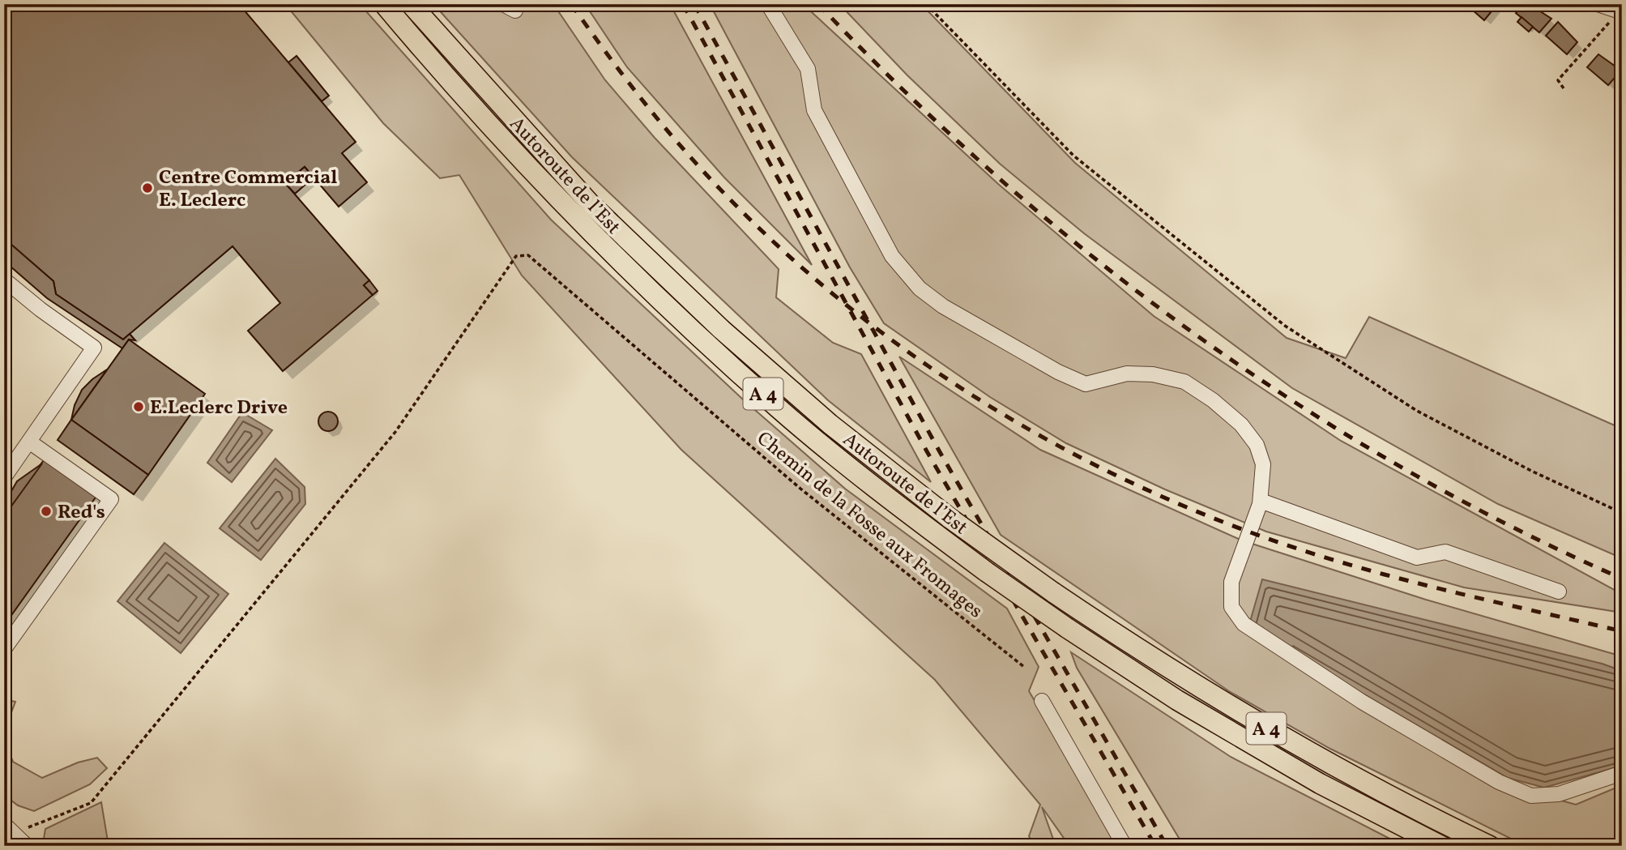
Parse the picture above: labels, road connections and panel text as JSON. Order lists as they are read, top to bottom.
{
  "streets": {
    "highway": ["Autoroute de l’Est", "A 4"],
    "path": ["Chemin de la Fosse aux Fromages"]
  },
  "places": ["Centre Commercial E. Leclerc", "E.Leclerc Drive", "Red's"]
}
